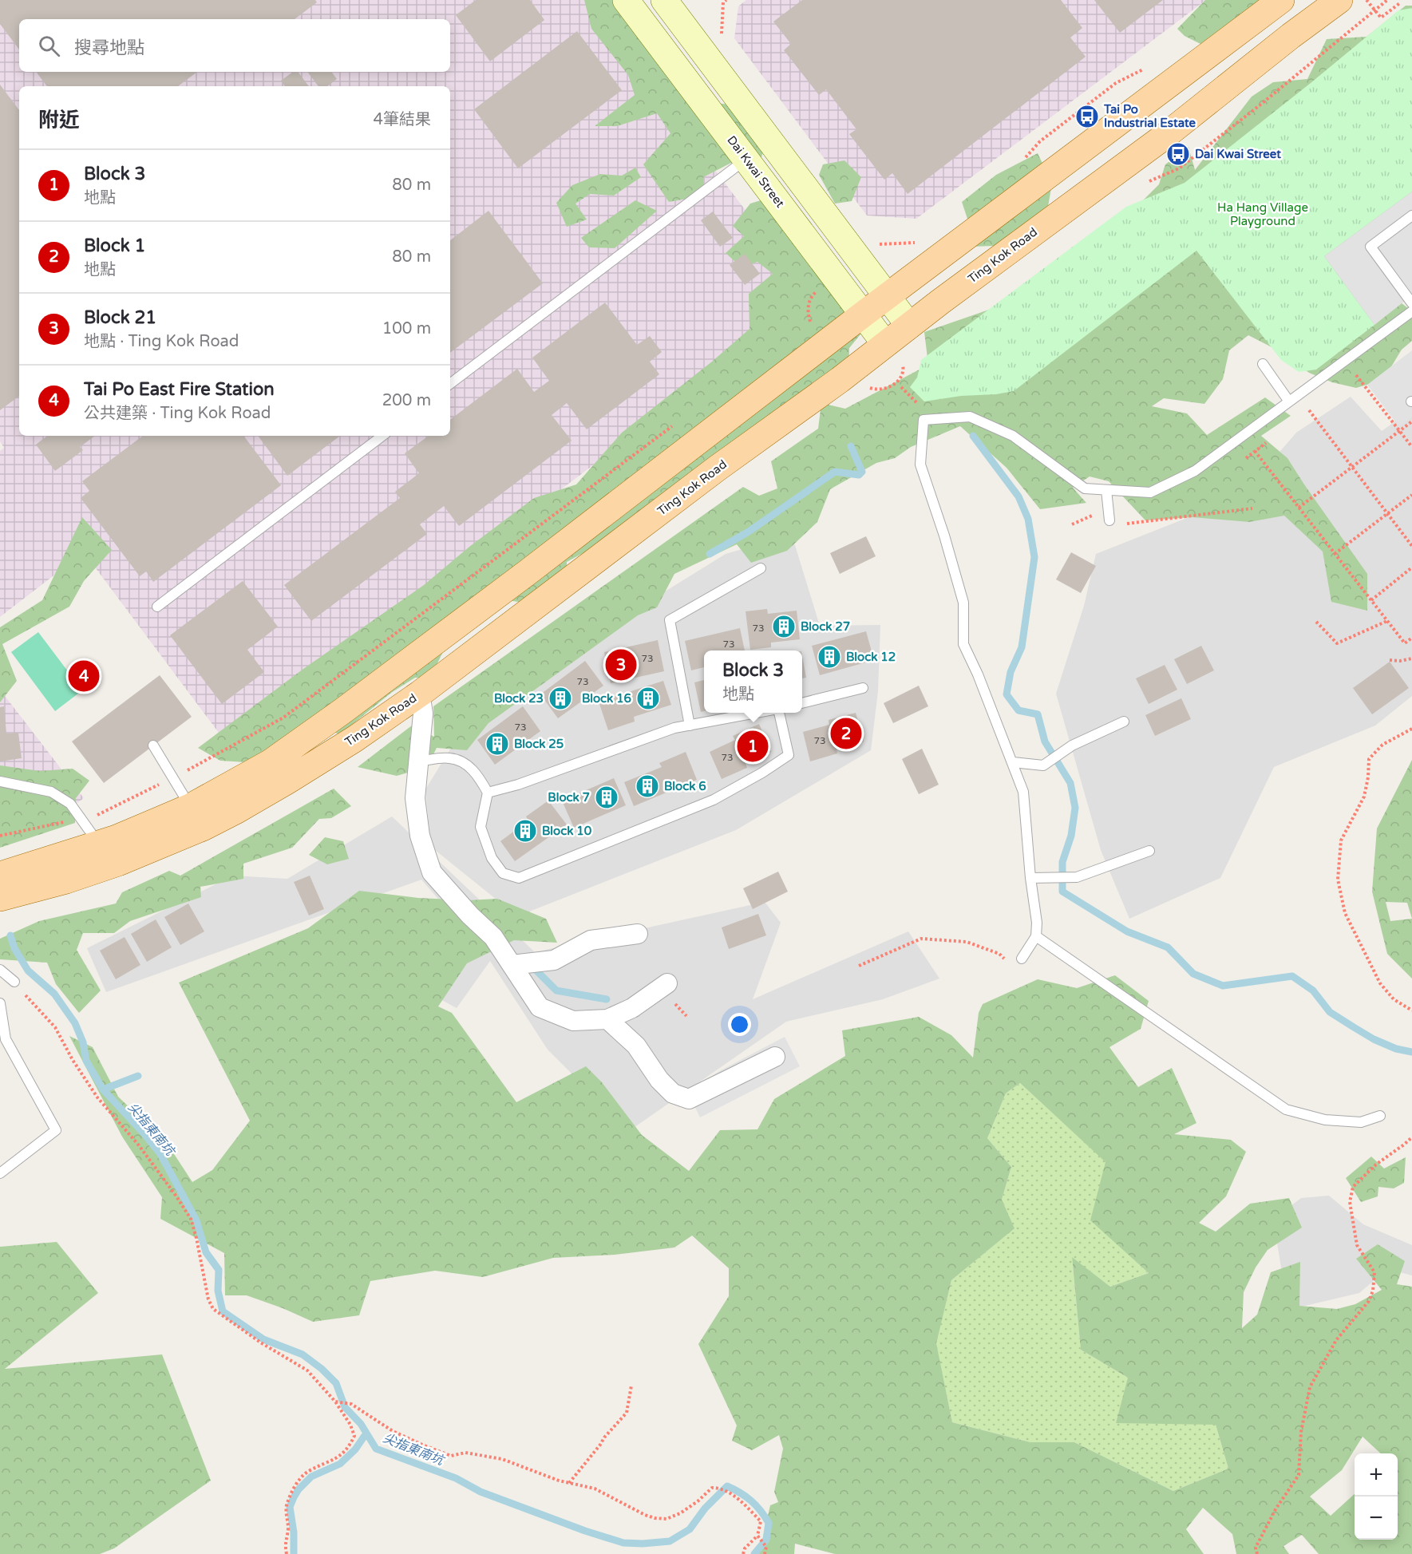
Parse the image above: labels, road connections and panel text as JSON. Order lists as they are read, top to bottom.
{
  "streets": {
    "main road": ["Ting Kok Road"],
    "street": ["Dai Kwai Street"]
  },
  "crossings": [
    ["Dai Kwai Street", "Ting Kok Road"]
  ],
  "water": ["尖指東南坑"],
  "parks": ["Ha Hang Village Playground"],
  "places": {
    "bus stop": ["Tai Po Industrial Estate", "Dai Kwai Street"],
    "building": [
      "Block 27",
      "Block 12",
      "Block 23",
      "Block 16",
      "Block 25",
      "Block 6",
      "Block 7",
      "Block 10"
    ]
  },
  "house_numbers": [
    "73",
    "73",
    "73",
    "73",
    "73",
    "73",
    "73"
  ],
  "page": {
    "search": "搜尋地點",
    "heading": ["附近", "4筆結果"],
    "list": [
      {
        "mark": "1",
        "name": "Block 3",
        "note": "地點",
        "value": "80 m"
      },
      {
        "mark": "2",
        "name": "Block 1",
        "note": "地點",
        "value": "80 m"
      },
      {
        "mark": "3",
        "name": "Block 21",
        "note": "地點 · Ting Kok Road",
        "value": "100 m"
      },
      {
        "mark": "4",
        "name": "Tai Po East Fire Station",
        "note": "公共建築 · Ting Kok Road",
        "value": "200 m"
      }
    ],
    "pins": [
      "3",
      "4",
      "2",
      "1"
    ],
    "popup": ["Block 3", "地點"],
    "map_buttons": ["+", "−"]
  }
}
